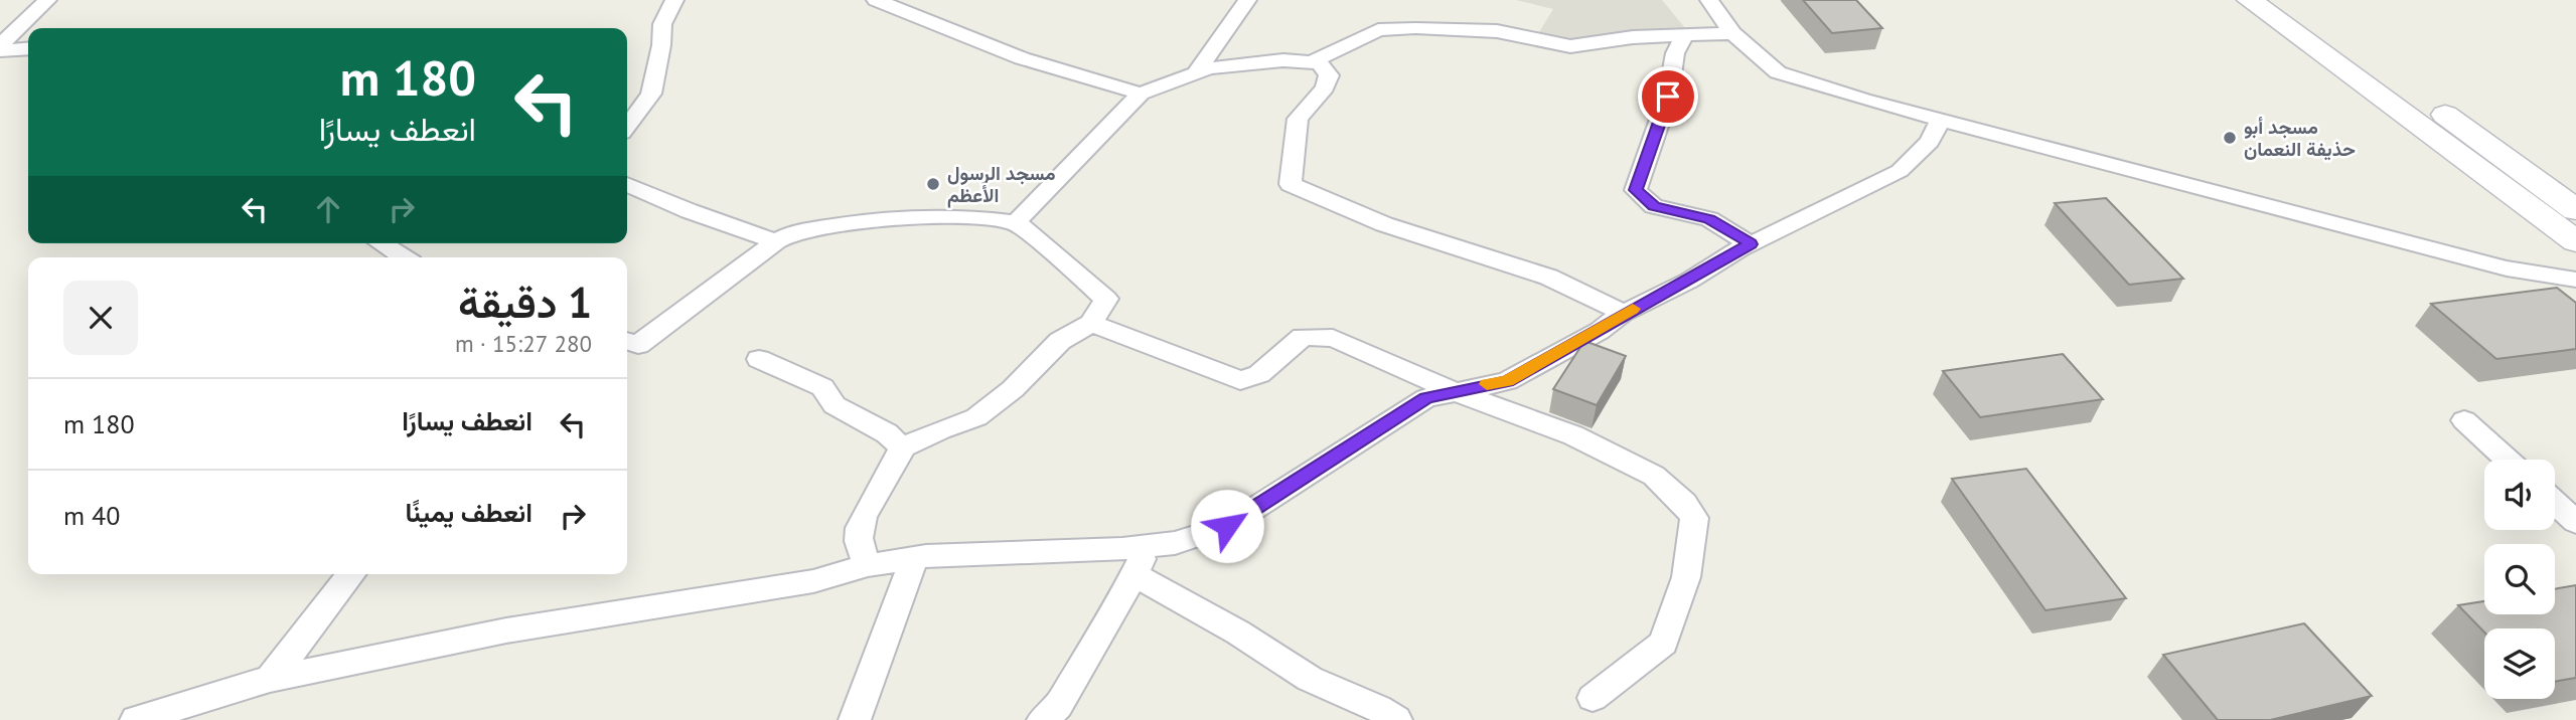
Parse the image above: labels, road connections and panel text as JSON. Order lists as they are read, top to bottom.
{
  "places": ["مسجد أبو حذيفة النعمان", "مسجد الرسول الأعظم"],
  "page": {
    "turn": ["180 m", "انعطف يسارًا"],
    "heading": ["1 دقيقة", "280 m · 15:27"],
    "list": [
      {
        "name": "انعطف يسارًا",
        "value": "180 m"
      },
      {
        "name": "انعطف يمينًا",
        "value": "40 m"
      }
    ]
  }
}
